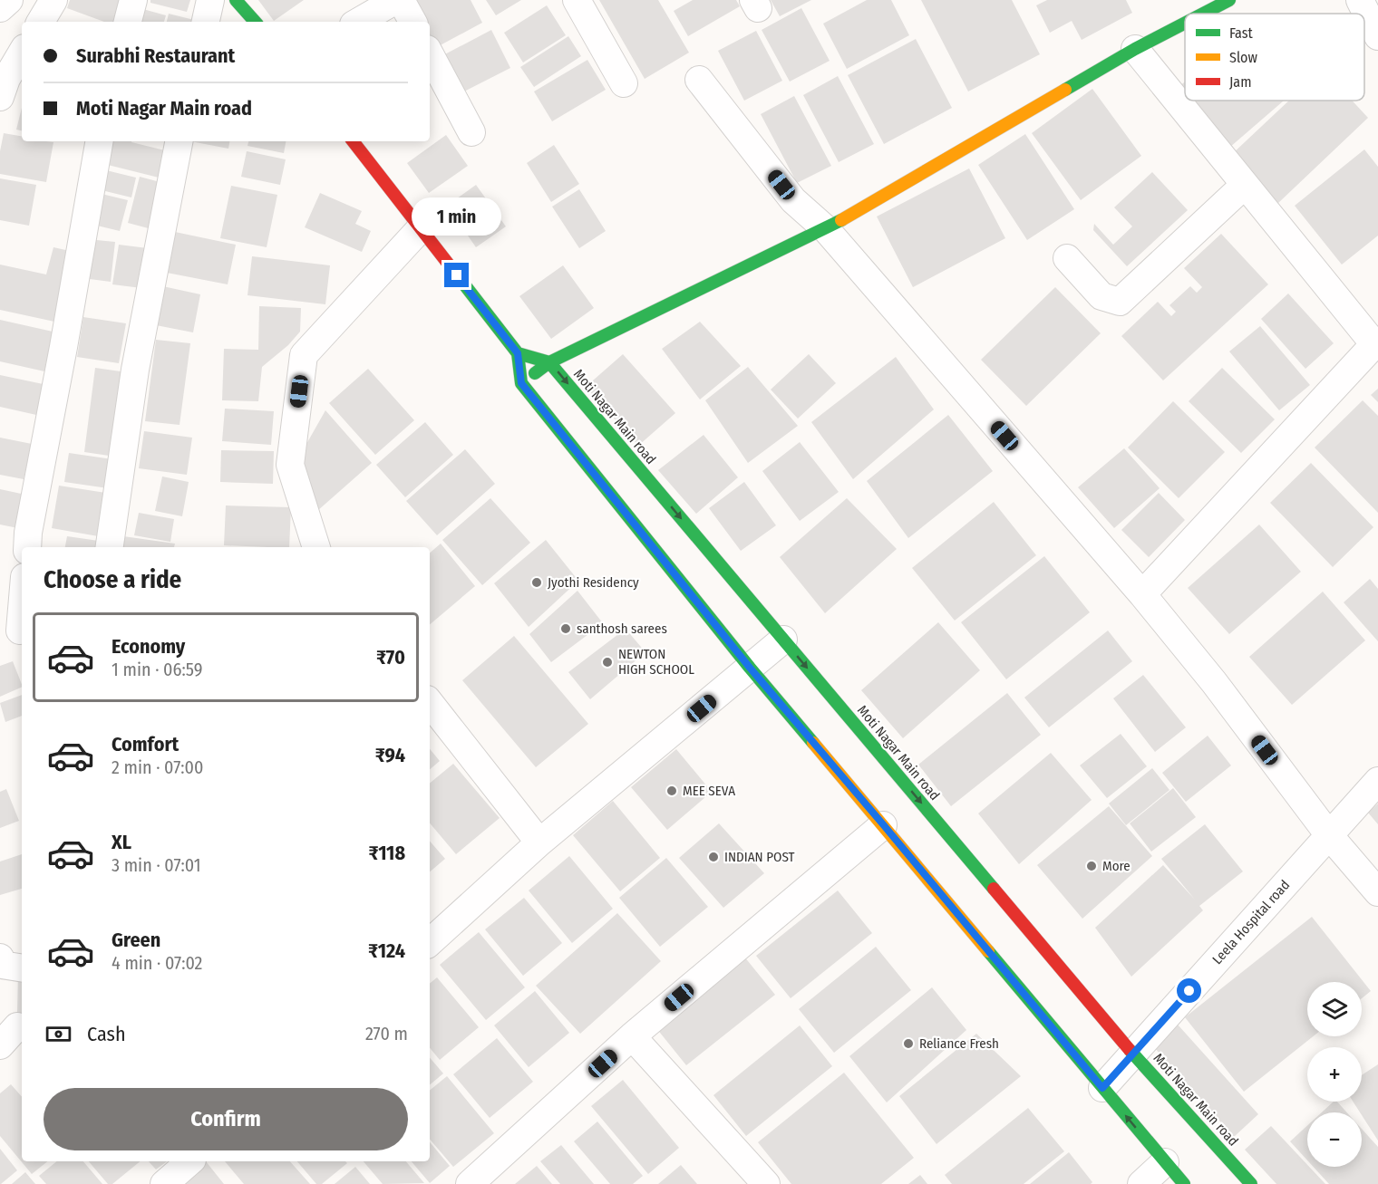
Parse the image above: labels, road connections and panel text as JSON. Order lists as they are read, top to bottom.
{
  "streets": {
    "street": ["Moti Nagar Main road", "Leela Hospital road"]
  },
  "crossings": [
    ["Moti Nagar Main road", "Leela Hospital road"]
  ],
  "places": [
    "Jyothi Residency",
    "santhosh sarees",
    "NEWTON HIGH SCHOOL",
    "MEE SEVA",
    "INDIAN POST",
    "More",
    "Reliance Fresh"
  ],
  "legend": ["Fast", "Slow", "Jam"],
  "page": {
    "banner": ["Surabhi Restaurant", "Moti Nagar Main road"],
    "bubble": "1 min",
    "heading": "Choose a ride",
    "list": [
      {
        "name": "Economy",
        "note": "1 min · 06:59",
        "value": "₹70"
      },
      {
        "name": "Comfort",
        "note": "2 min · 07:00",
        "value": "₹94"
      },
      {
        "name": "XL",
        "note": "3 min · 07:01",
        "value": "₹118"
      },
      {
        "name": "Green",
        "note": "4 min · 07:02",
        "value": "₹124"
      }
    ],
    "map_buttons": ["+", "−"],
    "pay": ["Cash", "270 m"],
    "buttons": "Confirm"
  }
}
